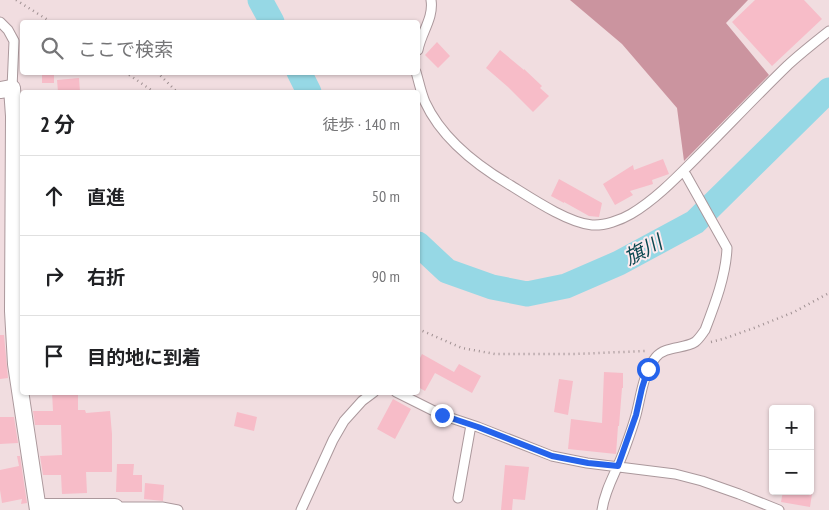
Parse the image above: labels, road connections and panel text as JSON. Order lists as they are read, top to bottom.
{
  "water": ["旗川"],
  "page": {
    "search": "ここで検索",
    "heading": ["2 分", "徒歩 · 140 m"],
    "list": [
      ["直進", "50 m"],
      ["右折", "90 m"],
      "目的地に到着"
    ],
    "map_buttons": ["+", "−"]
  }
}
